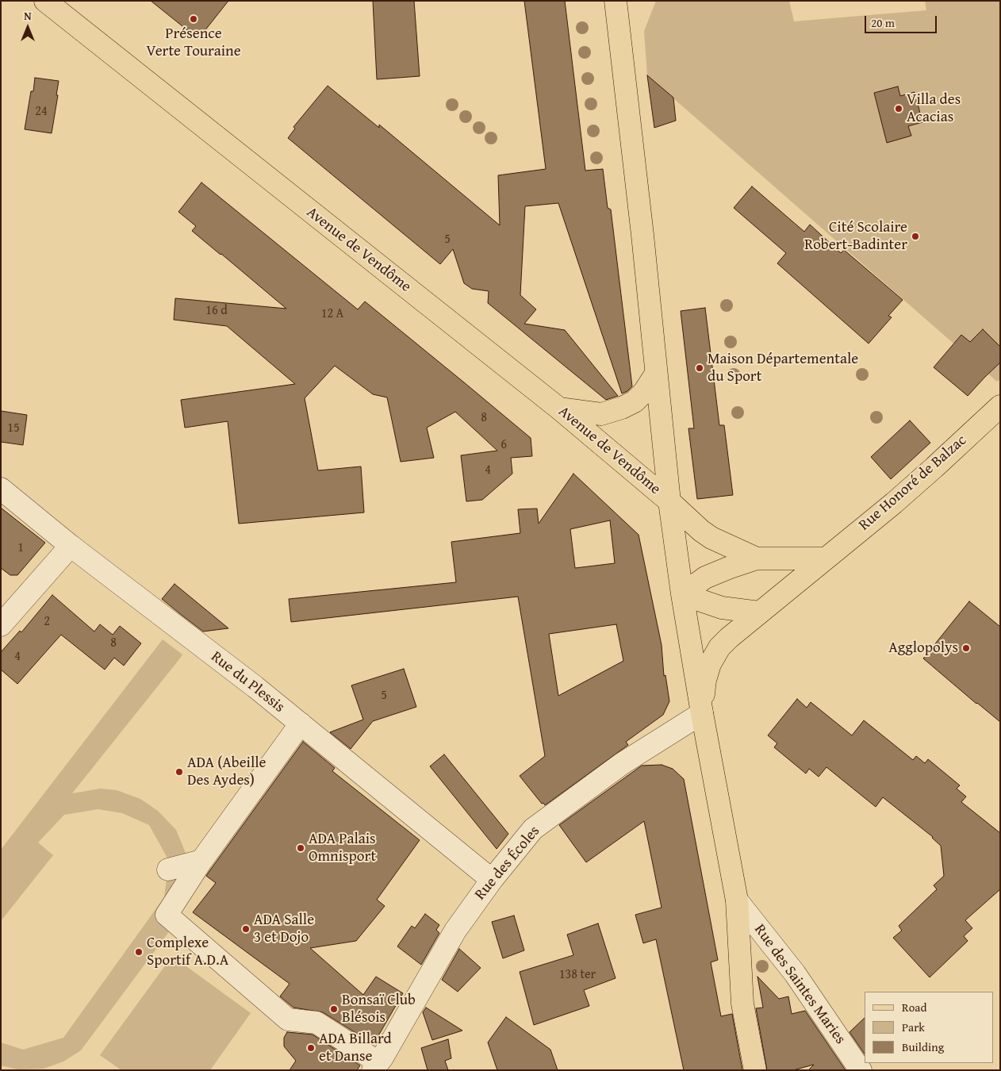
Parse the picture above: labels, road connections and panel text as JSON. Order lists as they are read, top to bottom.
{
  "streets": {
    "main road": ["Avenue de Vendôme", "Rue Honoré de Balzac"],
    "street": ["Rue du Plessis", "Rue des Écoles", "Rue des Saintes Maries"]
  },
  "crossings": [
    ["Rue Honoré de Balzac", "Rue des Écoles"],
    ["Rue du Plessis", "Rue des Écoles"]
  ],
  "places": [
    "Présence Verte Touraine",
    "Villa des Acacias",
    "Cité Scolaire Robert-Badinter",
    "Maison Départementale du Sport",
    "Agglopolys",
    "ADA (Abeille Des Aydes)",
    "ADA Palais Omnisport",
    "ADA Salle 3 et Dojo",
    "Complexe Sportif A.D.A",
    "Bonsaï Club Blésois",
    "ADA Billard et Danse"
  ],
  "house_numbers": [
    "24",
    "5",
    "16 d",
    "12 A",
    "8",
    "15",
    "6",
    "4",
    "1",
    "2",
    "8",
    "4",
    "5",
    "138 ter"
  ],
  "legend": ["Road", "Park", "Building"],
  "scale_bar": "20 m",
  "north": "top"
}
